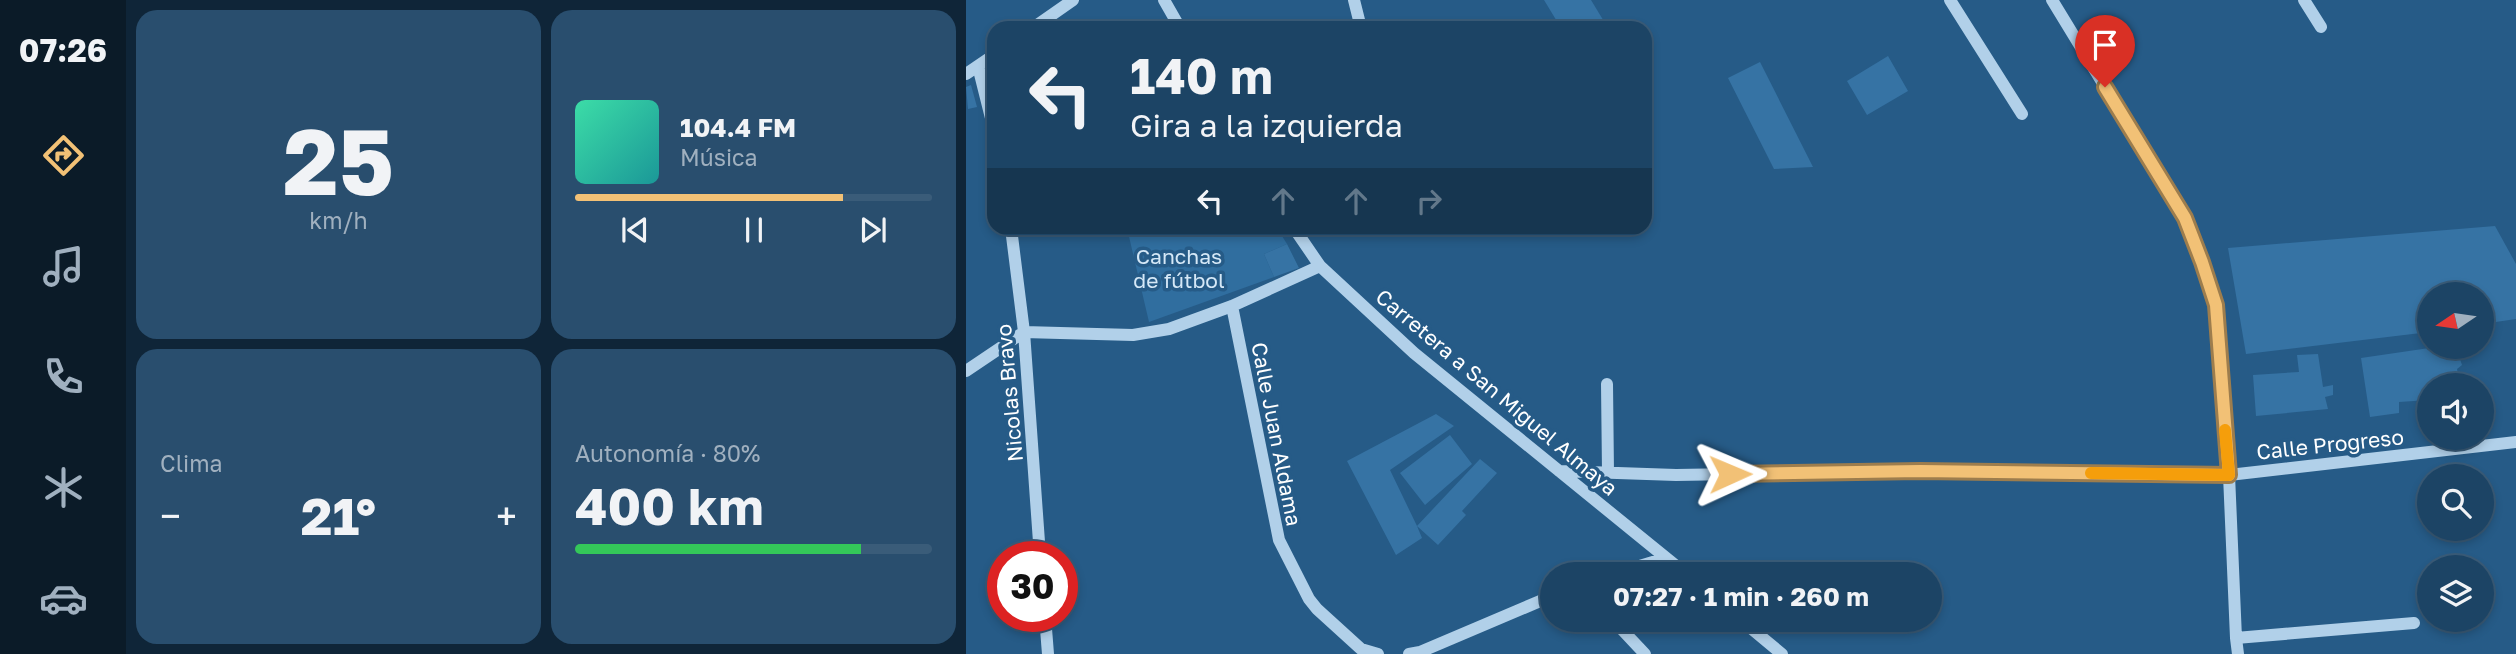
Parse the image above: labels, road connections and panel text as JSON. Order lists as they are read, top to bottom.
{
  "streets": {
    "street": [
      "Carretera a San Miguel Almaya",
      "Nicolas Bravo",
      "Calle Juan Aldama",
      "Calle Progreso"
    ]
  },
  "crossings": [
    ["Carretera a San Miguel Almaya", "Calle Progreso"]
  ],
  "parks": ["Canchas de fútbol"],
  "north": "left",
  "page": {
    "tabs": "07:26",
    "tile": [
      ["25", "km/h"],
      "Clima",
      ["Autonomía · 80%", "400 km"]
    ],
    "turn": ["140 m", "Gira a la izquierda"],
    "song": ["104.4 FM", "Música"],
    "heat": ["−", "21°", "+"],
    "limit": "30",
    "trip": "07:27 · 1 min · 260 m"
  }
}
